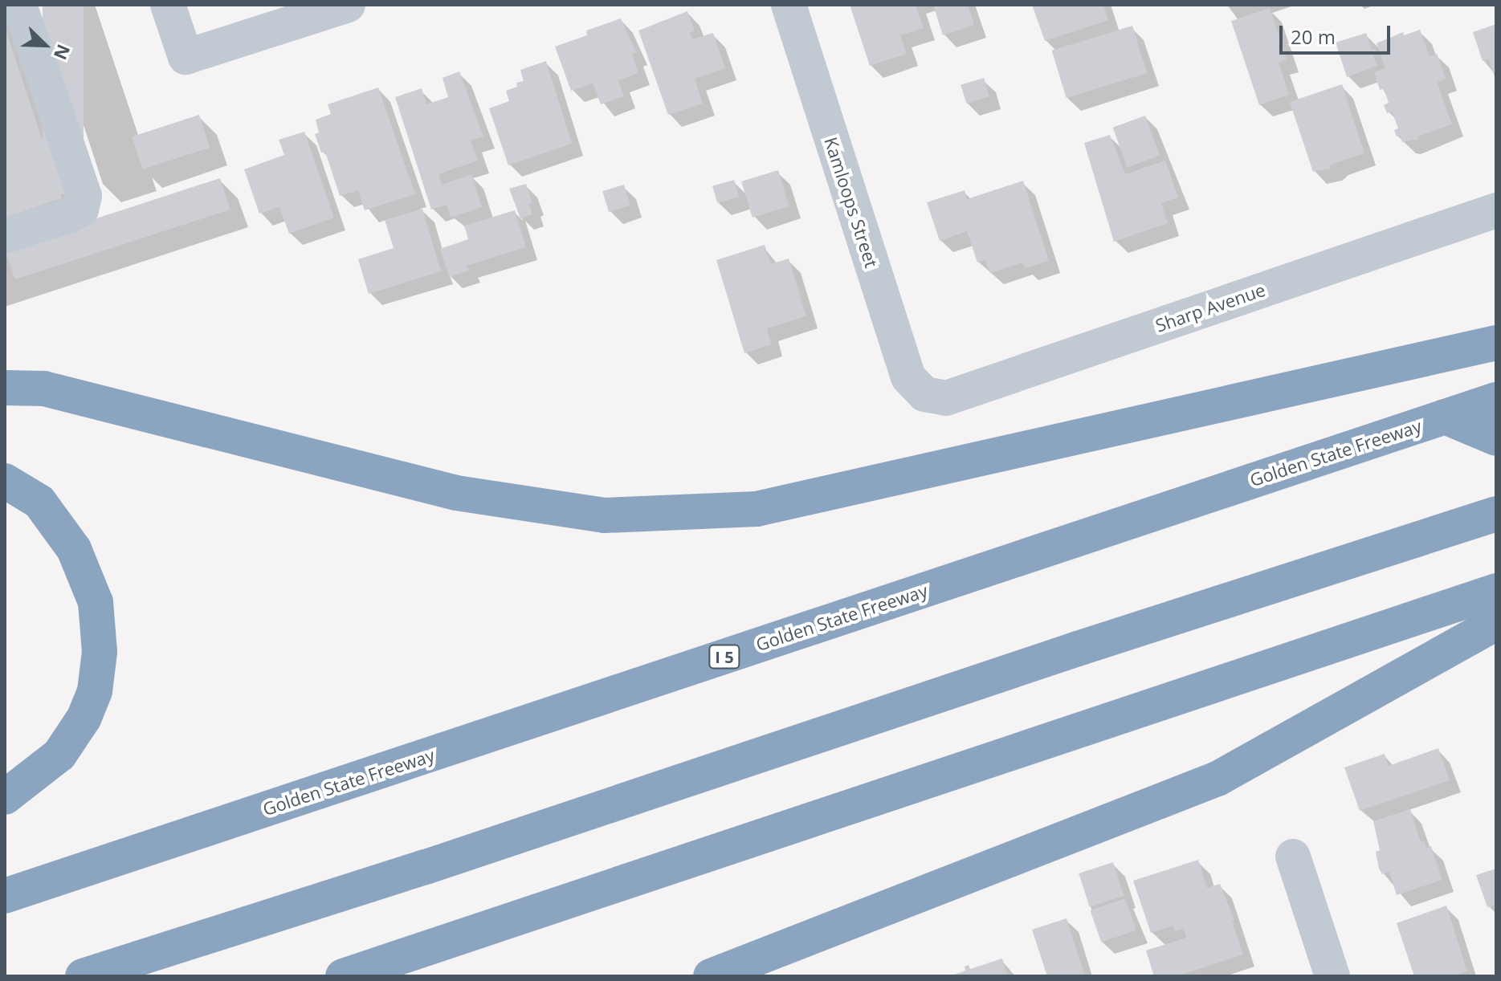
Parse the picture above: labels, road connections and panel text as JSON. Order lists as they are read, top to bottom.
{
  "streets": {
    "highway": ["Golden State Freeway", "I 5"],
    "street": ["Kamloops Street", "Sharp Avenue"]
  },
  "crossings": [
    ["Kamloops Street", "Sharp Avenue"]
  ],
  "scale_bar": "20 m",
  "north": "bottom right"
}
